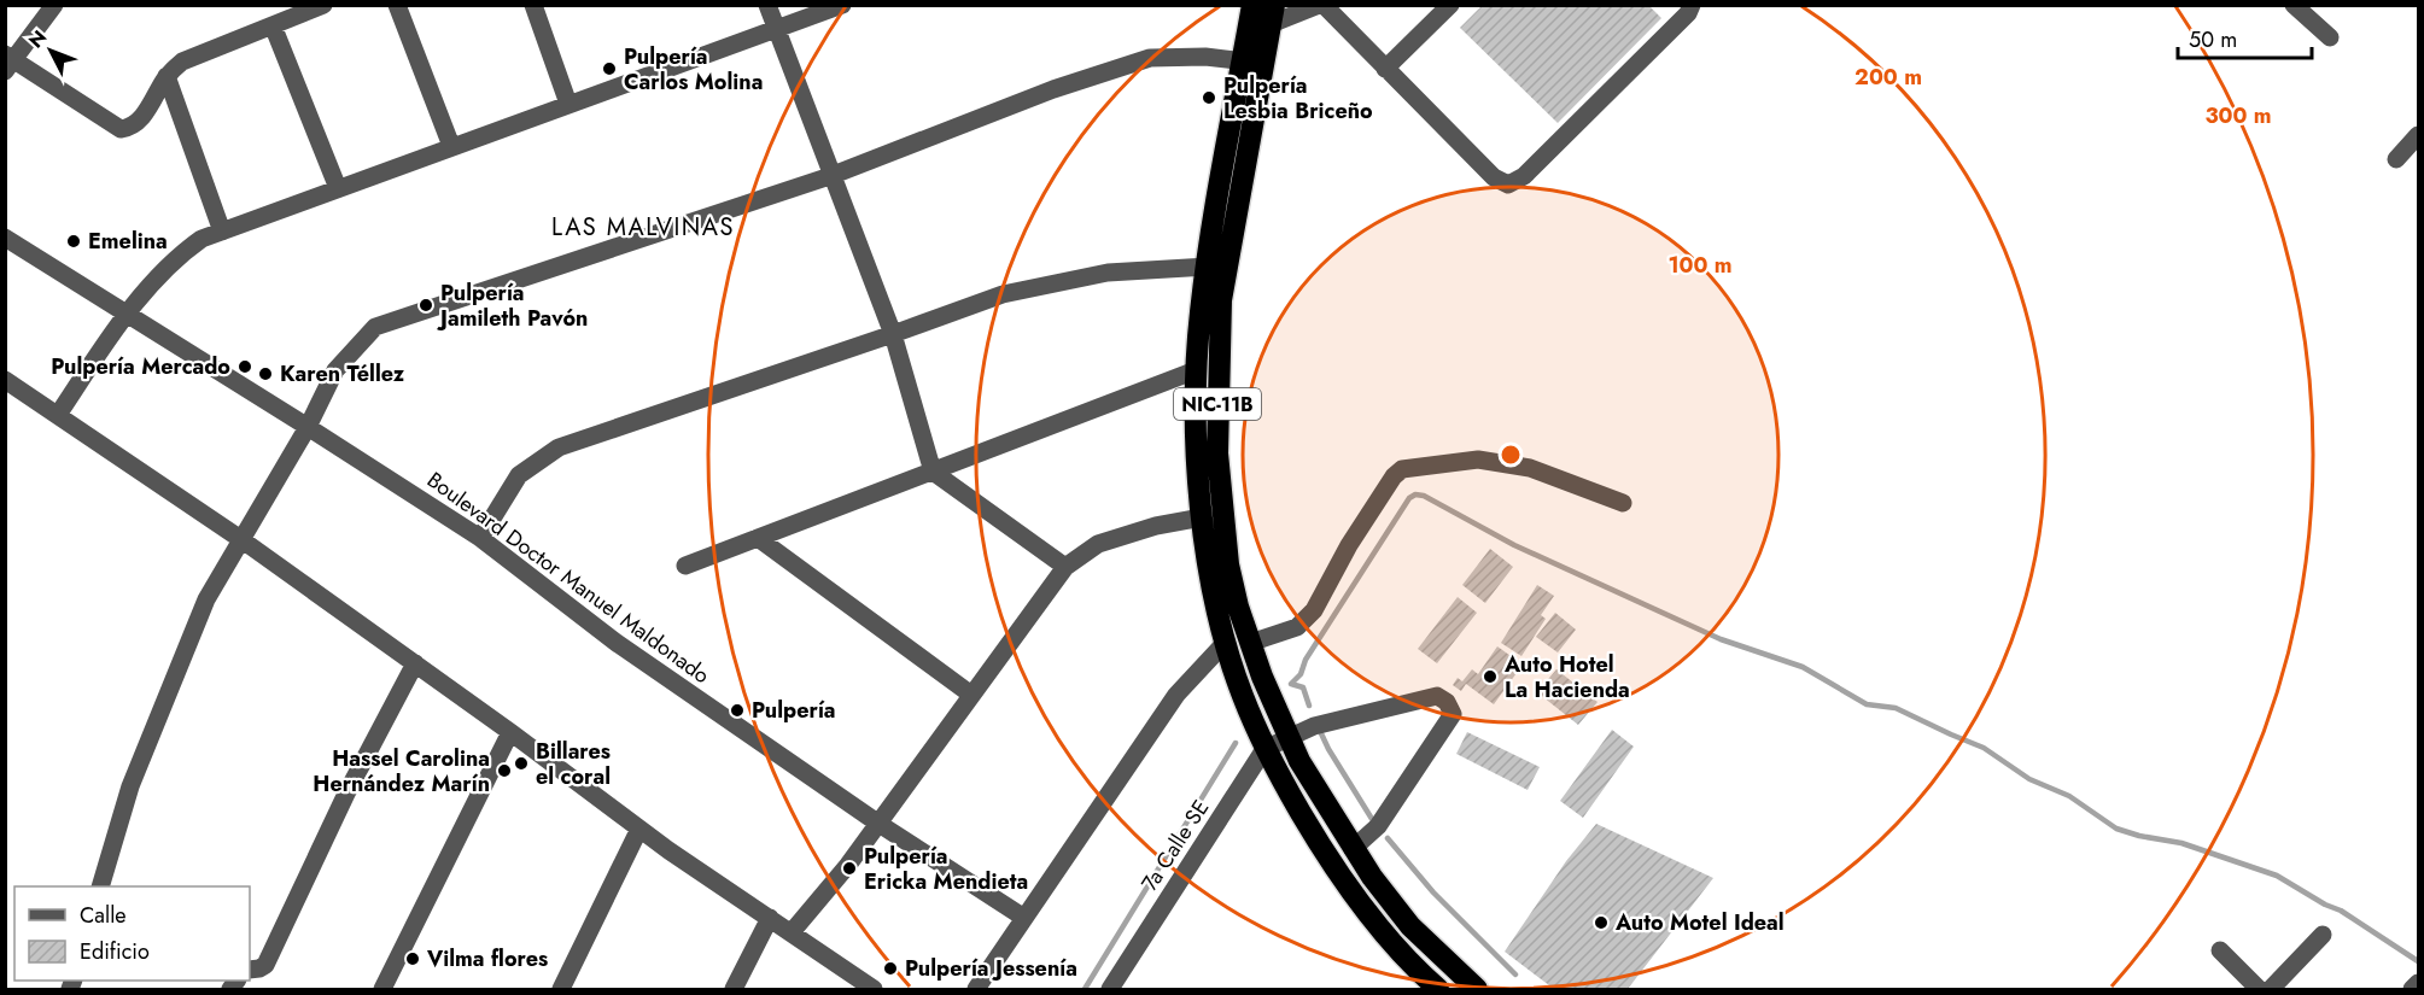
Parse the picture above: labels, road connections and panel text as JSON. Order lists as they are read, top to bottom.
{
  "streets": {
    "highway": ["NIC-11B"],
    "street": ["Boulevard Doctor Manuel Maldonado", "7a Calle SE"]
  },
  "crossings": [
    ["NIC-11B", "7a Calle SE"]
  ],
  "districts": ["LAS MALVINAS"],
  "places": [
    "Pulpería Carlos Molina",
    "Pulpería Lesbia Briceño",
    "Emelina",
    "Pulpería Jamileth Pavón",
    "Pulpería Mercado",
    "Karen Téllez",
    "Auto Hotel La Hacienda",
    "Pulpería",
    "Billares el coral",
    "Hassel Carolina Hernández Marín",
    "Pulpería Ericka Mendieta",
    "Auto Motel Ideal",
    "Vilma flores",
    "Pulpería Jessenía"
  ],
  "legend": ["Calle", "Edificio"],
  "scale_bar": "50 m",
  "north": "top left",
  "rings": ["200 m", "300 m", "100 m"]
}
